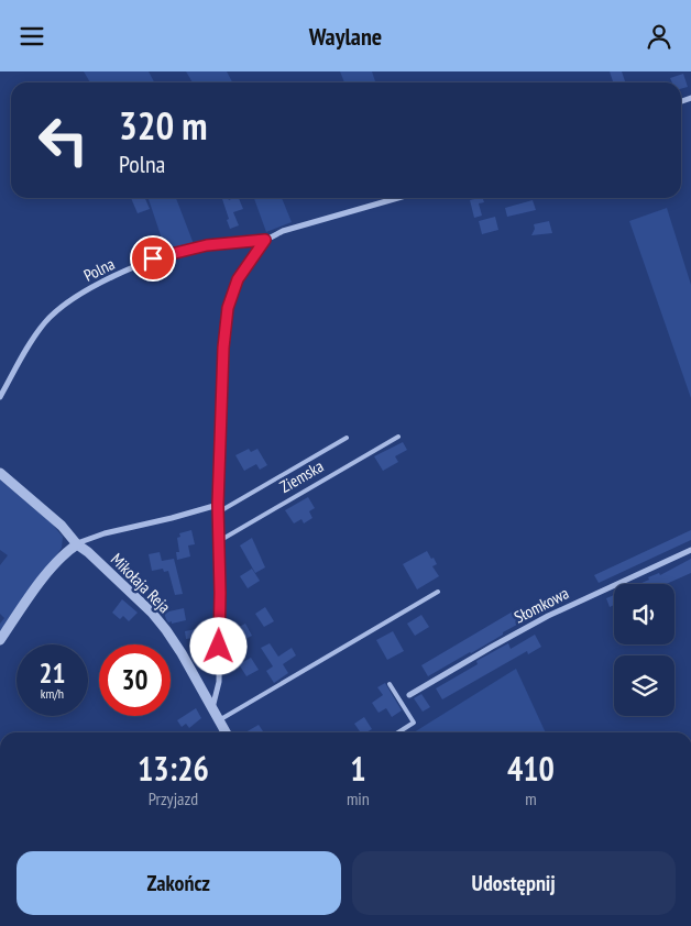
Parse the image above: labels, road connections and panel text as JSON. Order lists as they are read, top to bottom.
{
  "streets": {
    "street": ["Polna", "Mikołaja Reja", "Słomkowa"],
    "lane": ["Ziemska"]
  },
  "page": {
    "header": "Waylane",
    "turn": ["320 m", "Polna"],
    "speed": "21 km/h",
    "limit": "30",
    "eta": [
      "13:26",
      "Przyjazd",
      "1",
      "min",
      "410",
      "m"
    ],
    "buttons": ["Zakończ", "Udostępnij"]
  }
}
